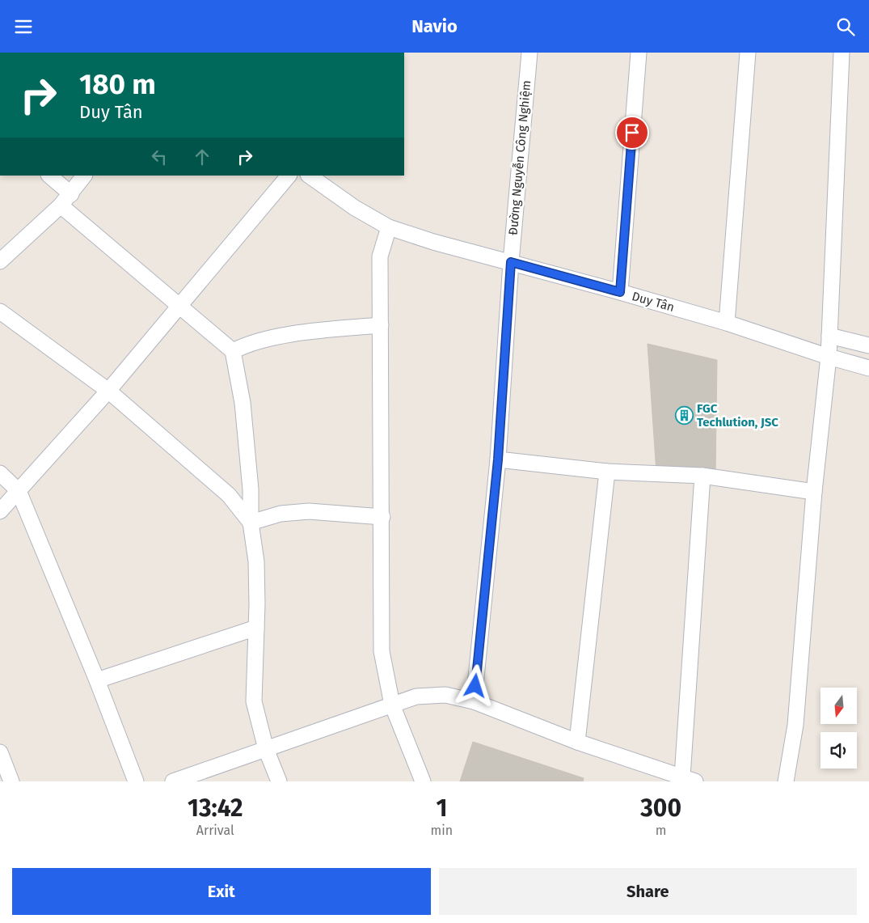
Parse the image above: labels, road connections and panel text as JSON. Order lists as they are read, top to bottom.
{
  "streets": {
    "street": ["Đường Nguyễn Công Nghiệm", "Duy Tân"]
  },
  "crossings": [
    ["Đường Nguyễn Công Nghiệm", "Duy Tân"]
  ],
  "places": {
    "building": ["FGC Techlution, JSC"]
  },
  "north": "bottom",
  "page": {
    "header": "Navio",
    "turn": ["180 m", "Duy Tân"],
    "eta": [
      "13:42",
      "Arrival",
      "1",
      "min",
      "300",
      "m"
    ],
    "buttons": ["Exit", "Share"]
  }
}
